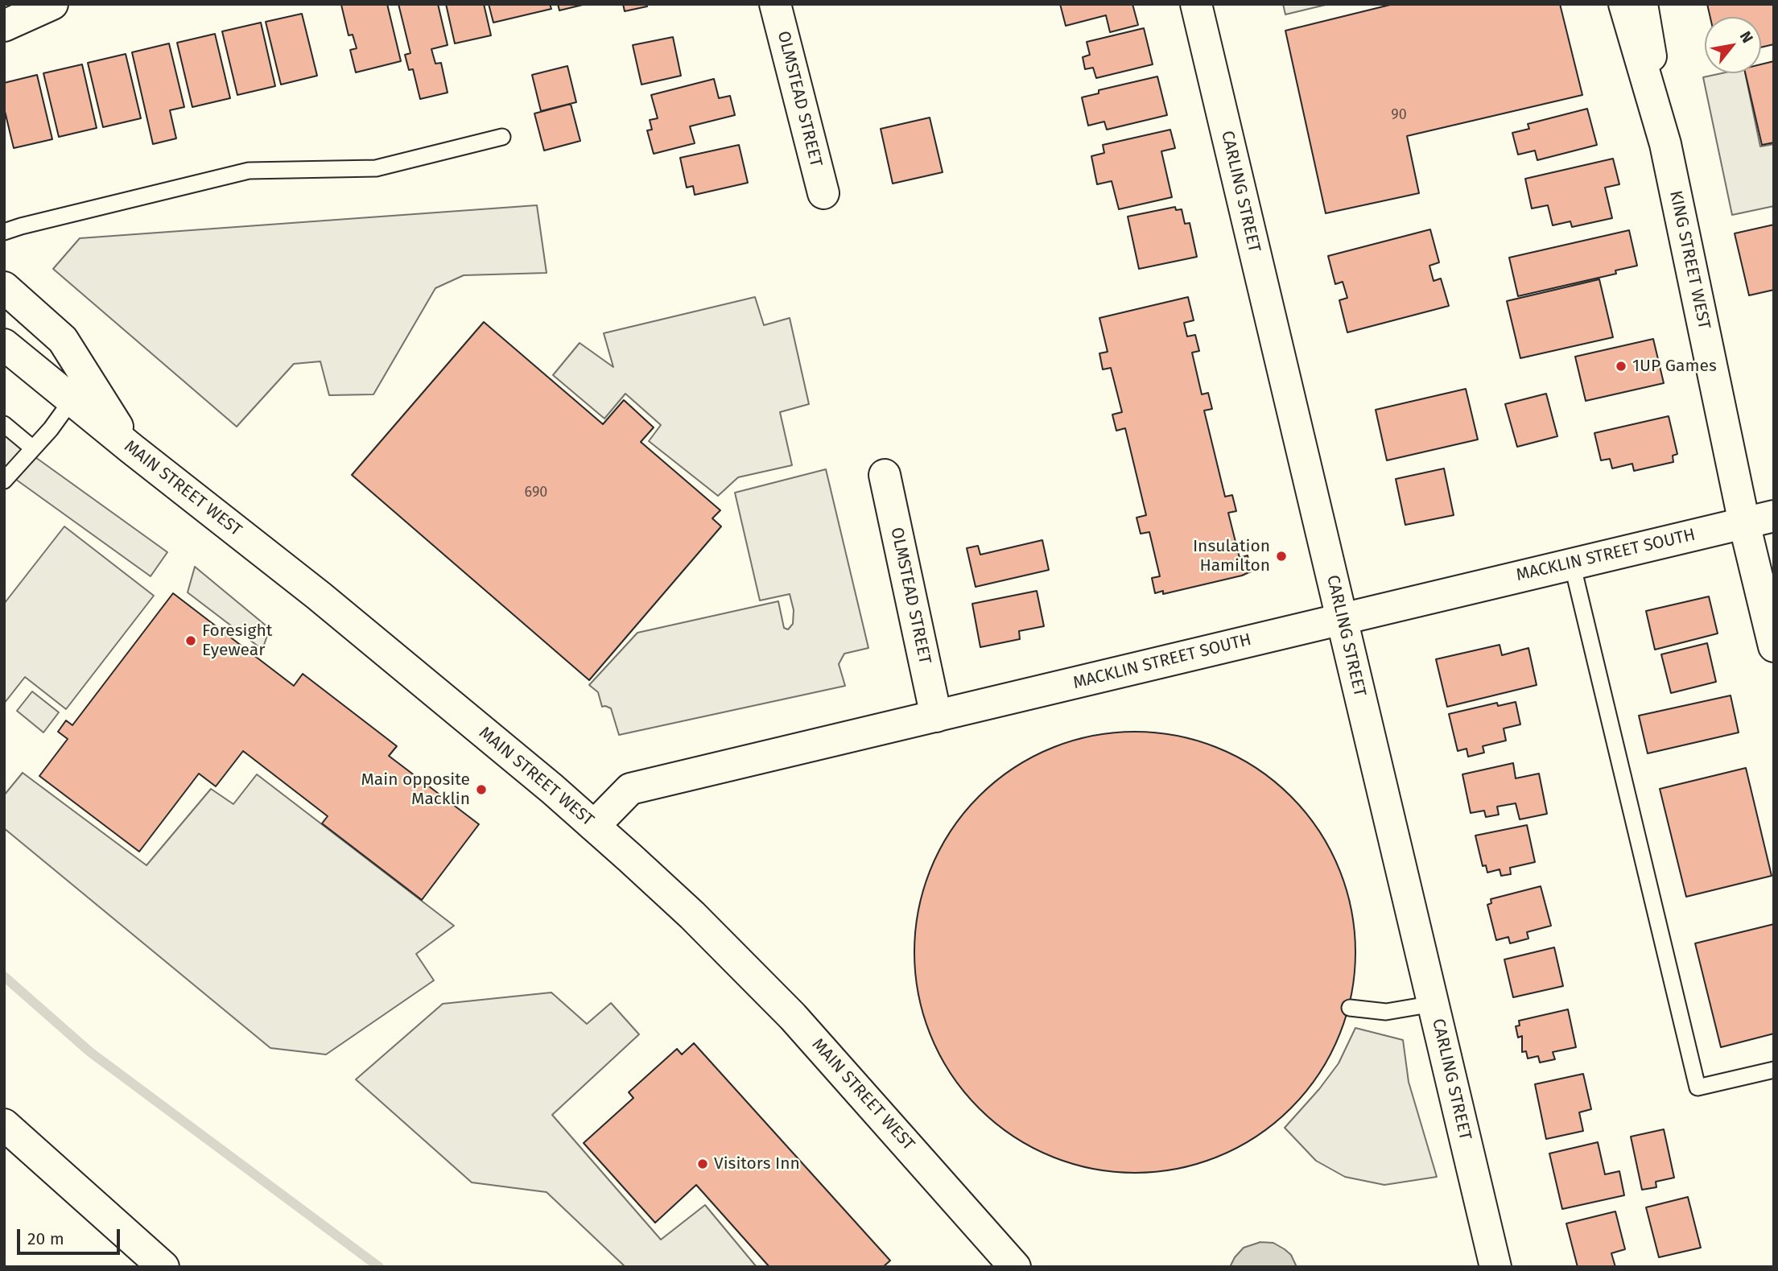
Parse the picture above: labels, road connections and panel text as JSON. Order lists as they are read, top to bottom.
{
  "streets": {
    "main road": [
      "OLMSTEAD STREET",
      "CARLING STREET",
      "KING STREET WEST",
      "MAIN STREET WEST",
      "MACKLIN STREET SOUTH"
    ]
  },
  "crossings": [
    ["OLMSTEAD STREET", "MACKLIN STREET SOUTH"],
    ["CARLING STREET", "MACKLIN STREET SOUTH"],
    ["KING STREET WEST", "MACKLIN STREET SOUTH"],
    ["MAIN STREET WEST", "MACKLIN STREET SOUTH"]
  ],
  "places": [
    "1UP Games",
    "Insulation Hamilton",
    "Foresight Eyewear",
    "Main opposite Macklin",
    "Visitors Inn"
  ],
  "house_numbers": ["90", "690"],
  "scale_bar": "20 m",
  "north": "top right"
}
